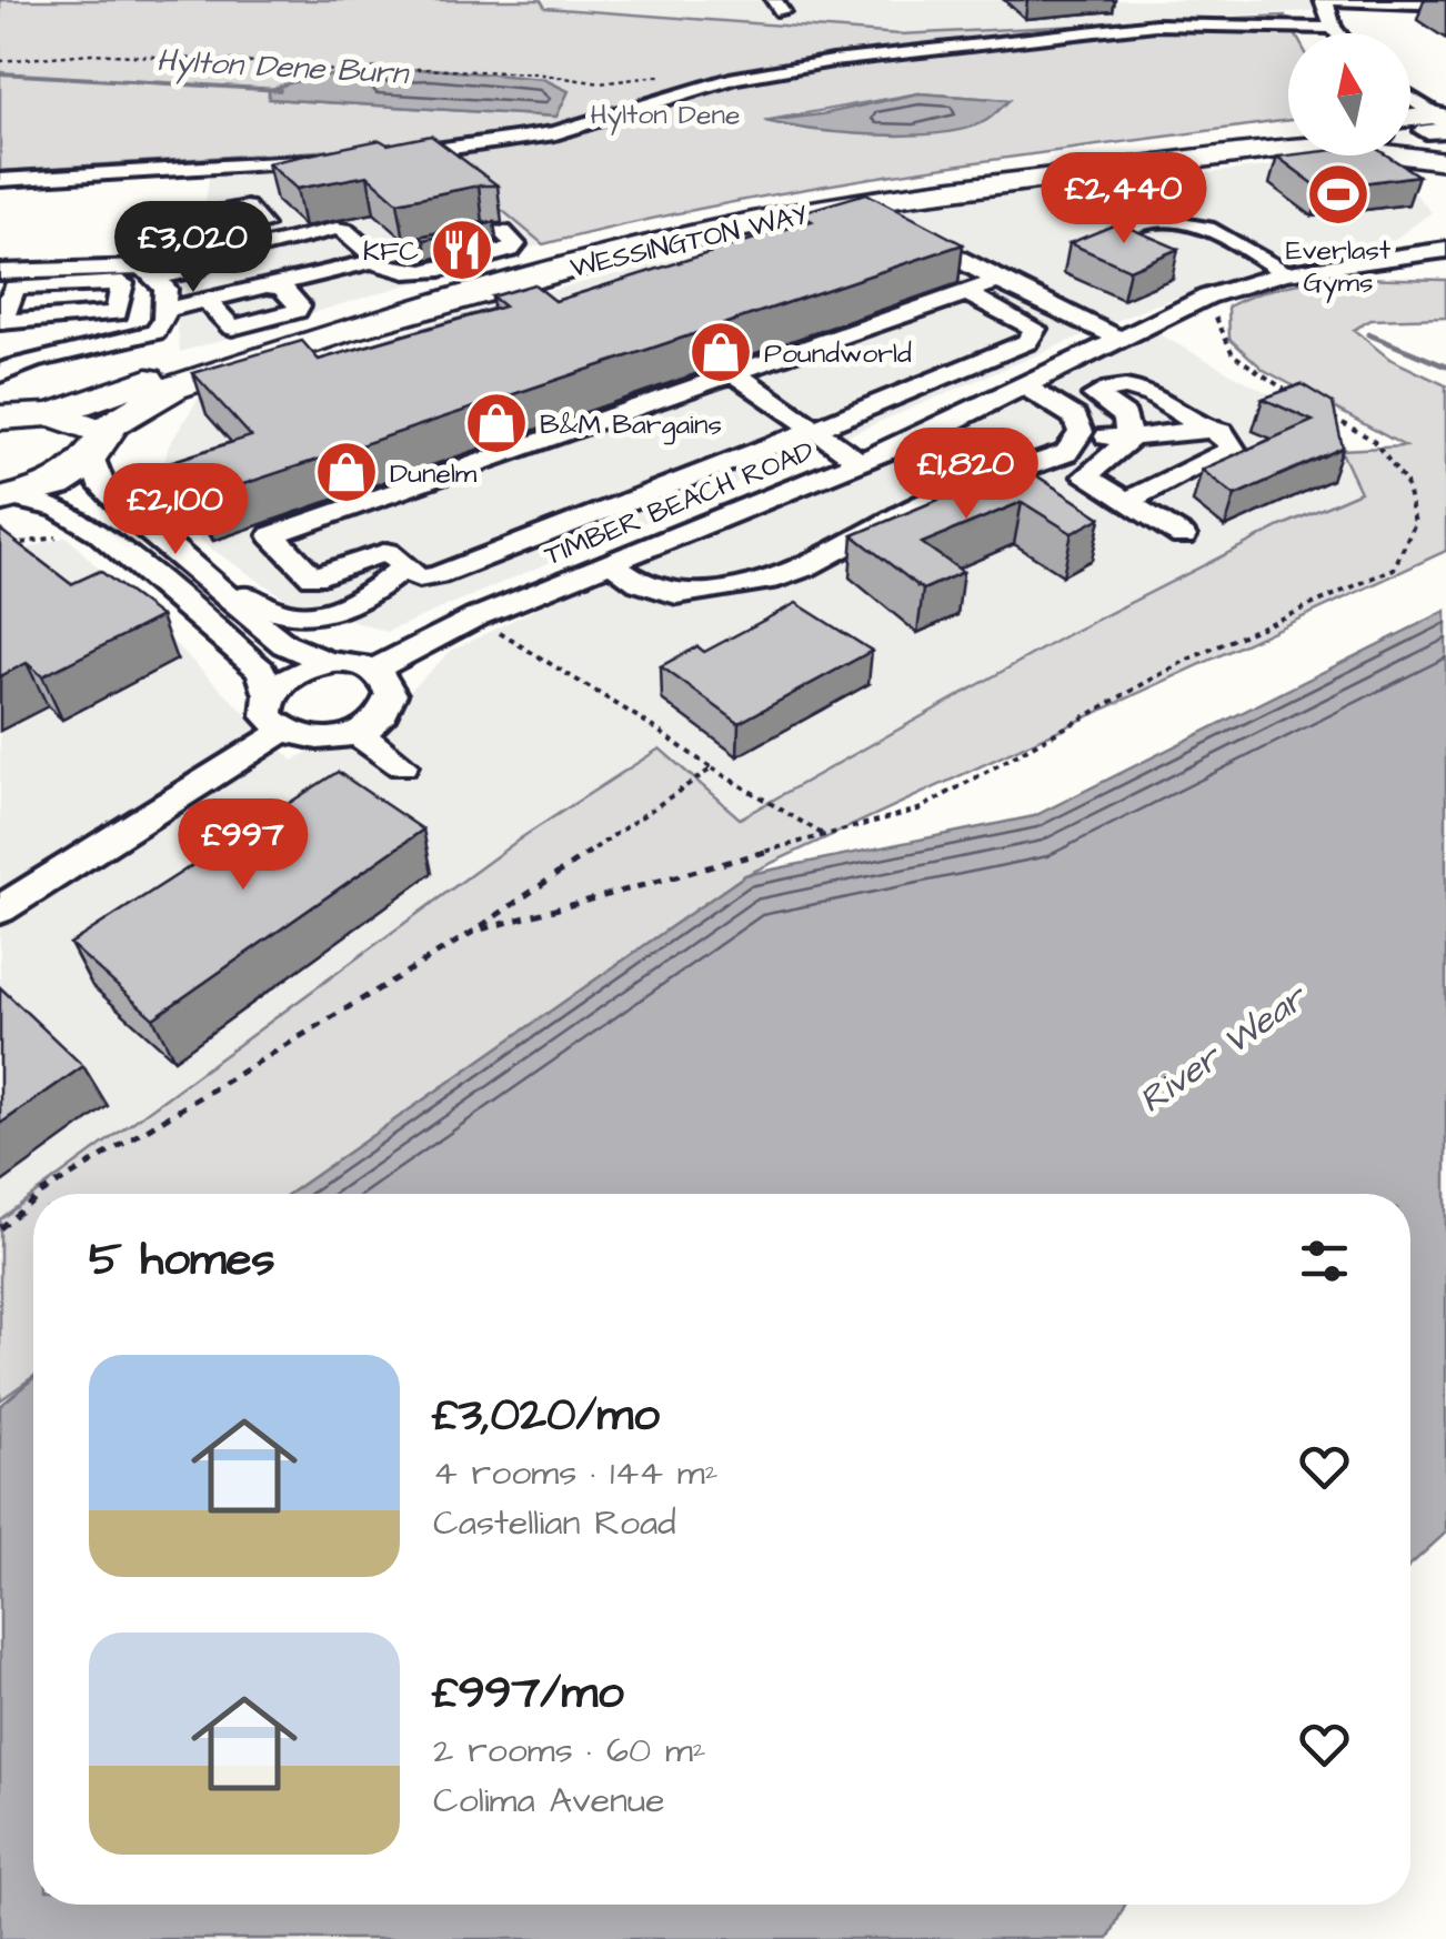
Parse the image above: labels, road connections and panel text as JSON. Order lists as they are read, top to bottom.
{
  "streets": {
    "highway": ["WESSINGTON WAY"],
    "street": ["TIMBER BEACH ROAD"]
  },
  "water": ["Hylton Dene Burn", "River Wear"],
  "parks": ["Hylton Dene"],
  "places": {
    "sports": ["Everlast Gyms"],
    "restaurant": ["KFC"],
    "shop": ["Poundworld", "B&M Bargains", "Dunelm"]
  },
  "north": "top",
  "page": {
    "price": [
      "£2,440",
      "£3,020",
      "£1,820",
      "£2,100",
      "£997"
    ],
    "heading": "5 homes",
    "list": [
      {
        "name": "£3,020/mo",
        "note": "4 rooms · 144 m² · Castellian Road"
      },
      {
        "name": "£997/mo",
        "note": "2 rooms · 60 m² · Colima Avenue"
      }
    ]
  }
}
